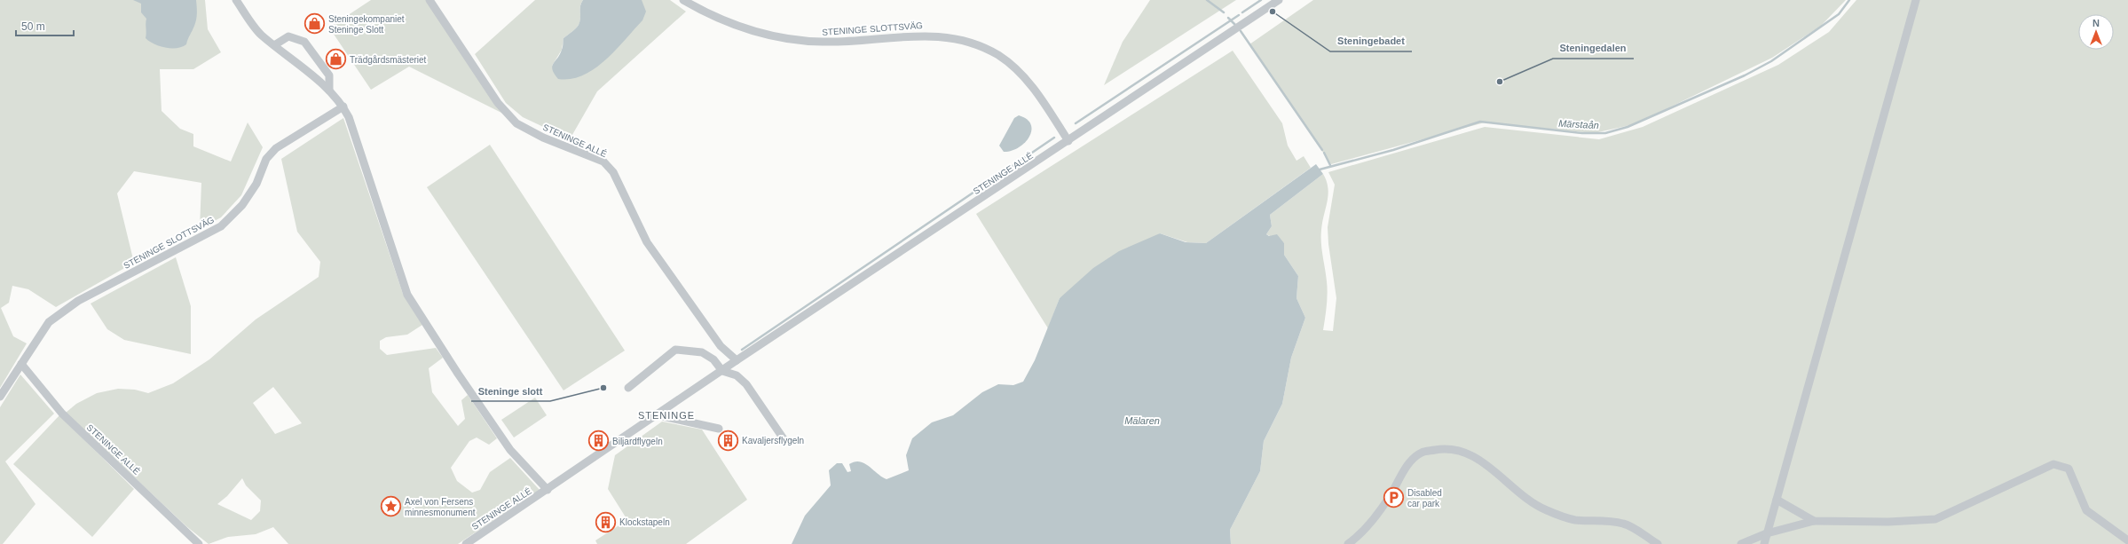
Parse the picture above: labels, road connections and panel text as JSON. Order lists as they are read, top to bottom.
{
  "streets": {
    "street": ["STENINGE SLOTTSVÄG", "STENINGE ALLÉ"]
  },
  "crossings": [
    ["STENINGE SLOTTSVÄG", "STENINGE ALLÉ"]
  ],
  "districts": ["STENINGE"],
  "water": ["Märstaån", "Mälaren"],
  "places": {
    "other": ["Steningebadet", "Steningedalen", "Steninge slott"],
    "shop": ["Steningekompaniet Steninge Slott", "Trädgårdsmästeriet"],
    "building": ["Kavaljersflygeln", "Biljardflygeln", "Klockstapeln"],
    "parking": ["Disabled car park"],
    "place": ["Axel von Fersens minnesmonument"]
  },
  "scale_bar": "50 m",
  "north": "top"
}
